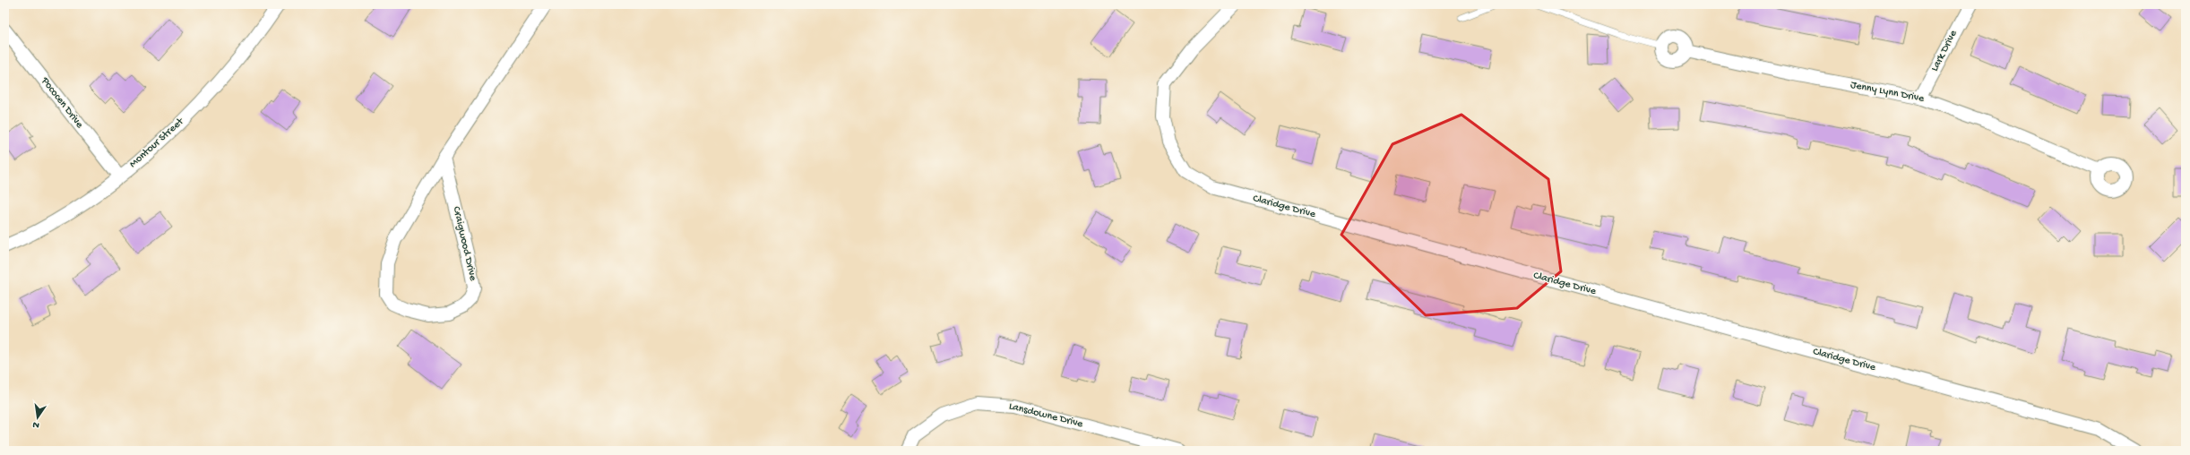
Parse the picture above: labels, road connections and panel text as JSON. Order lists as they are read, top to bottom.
{
  "streets": {
    "street": [
      "Lark Drive",
      "Jenny Lynn Drive",
      "Pococen Drive",
      "Montour Street",
      "Claridge Drive",
      "Craigwood Drive",
      "Lansdowne Drive"
    ]
  },
  "crossings": [
    ["Lark Drive", "Jenny Lynn Drive"],
    ["Pococen Drive", "Montour Street"]
  ],
  "north": "bottom"
}
